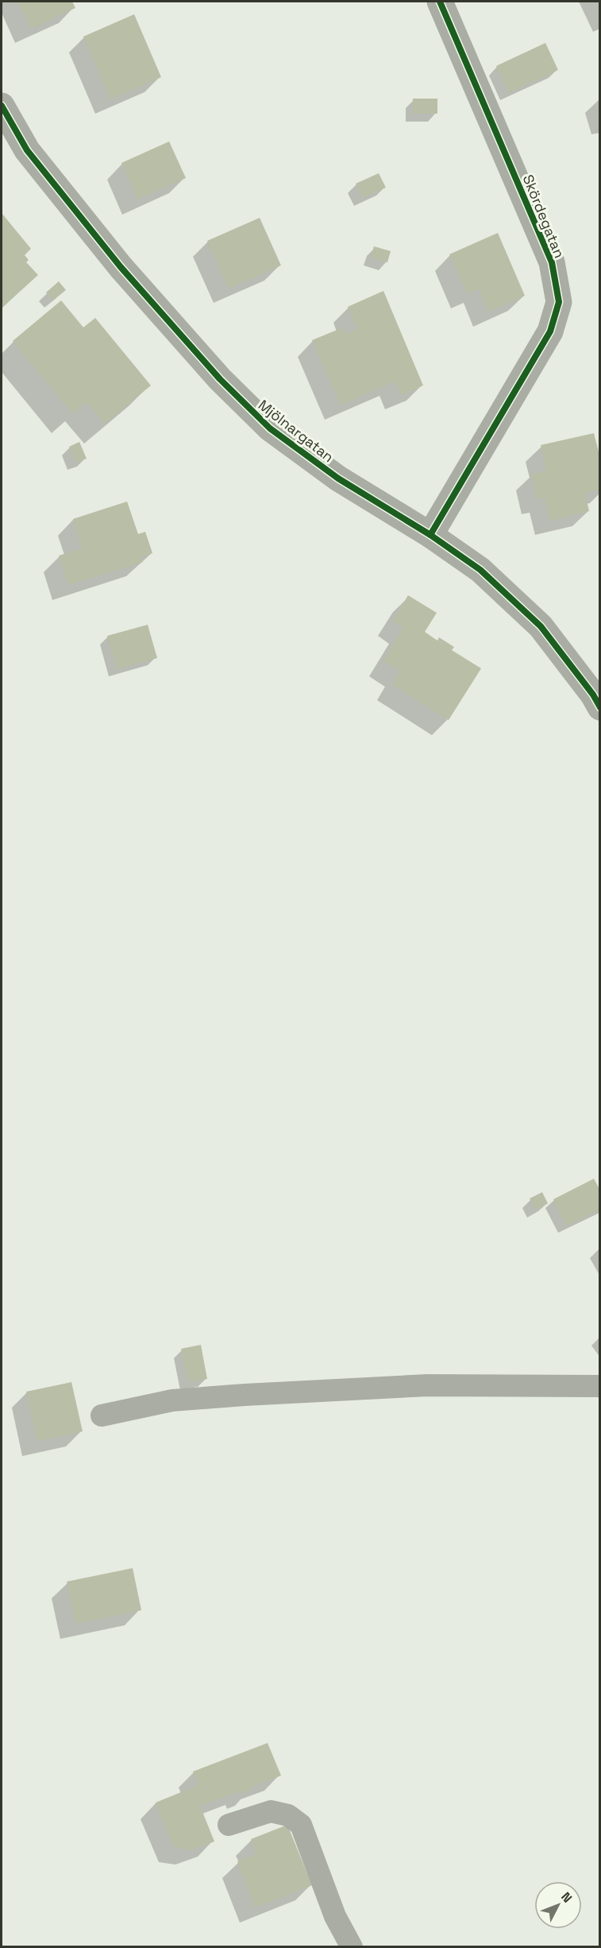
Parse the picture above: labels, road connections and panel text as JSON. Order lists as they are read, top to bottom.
{
  "streets": {
    "street": ["Skördegatan", "Mjölnargatan"]
  },
  "crossings": [
    ["Skördegatan", "Mjölnargatan"]
  ],
  "north": "top right"
}
